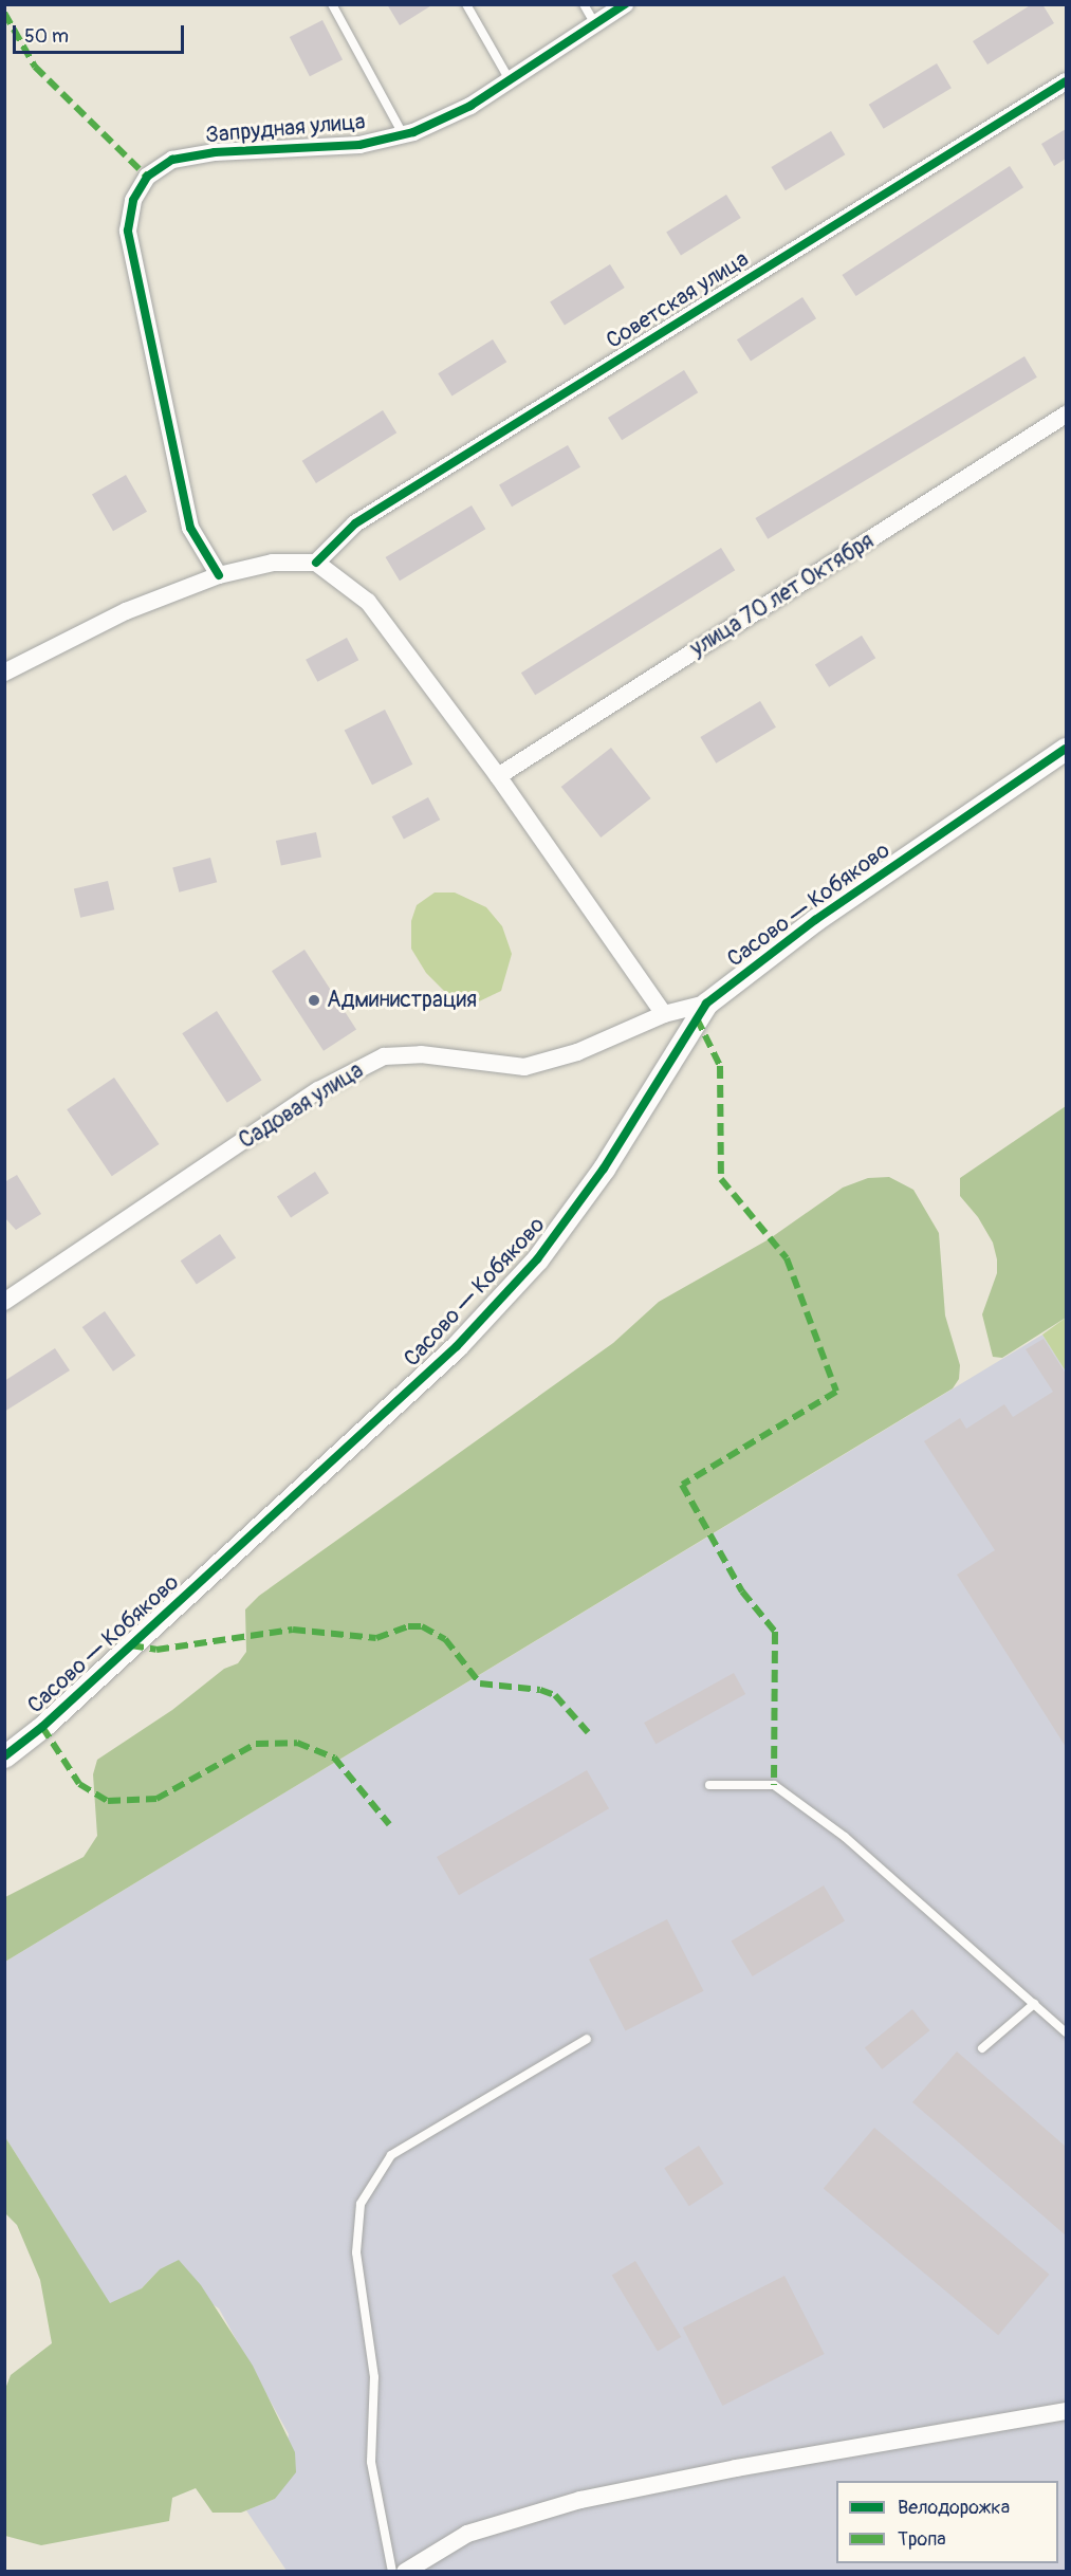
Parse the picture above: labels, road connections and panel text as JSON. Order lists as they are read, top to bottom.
{
  "streets": {
    "street": [
      "Запрудная улица",
      "Советская улица",
      "улица 70 лет Октября",
      "Сасово — Кобяково",
      "Садовая улица"
    ]
  },
  "crossings": [
    ["Сасово — Кобяково", "Садовая улица"]
  ],
  "places": ["Администрация"],
  "legend": ["Велодорожка", "Тропа"],
  "scale_bar": "50 m"
}
